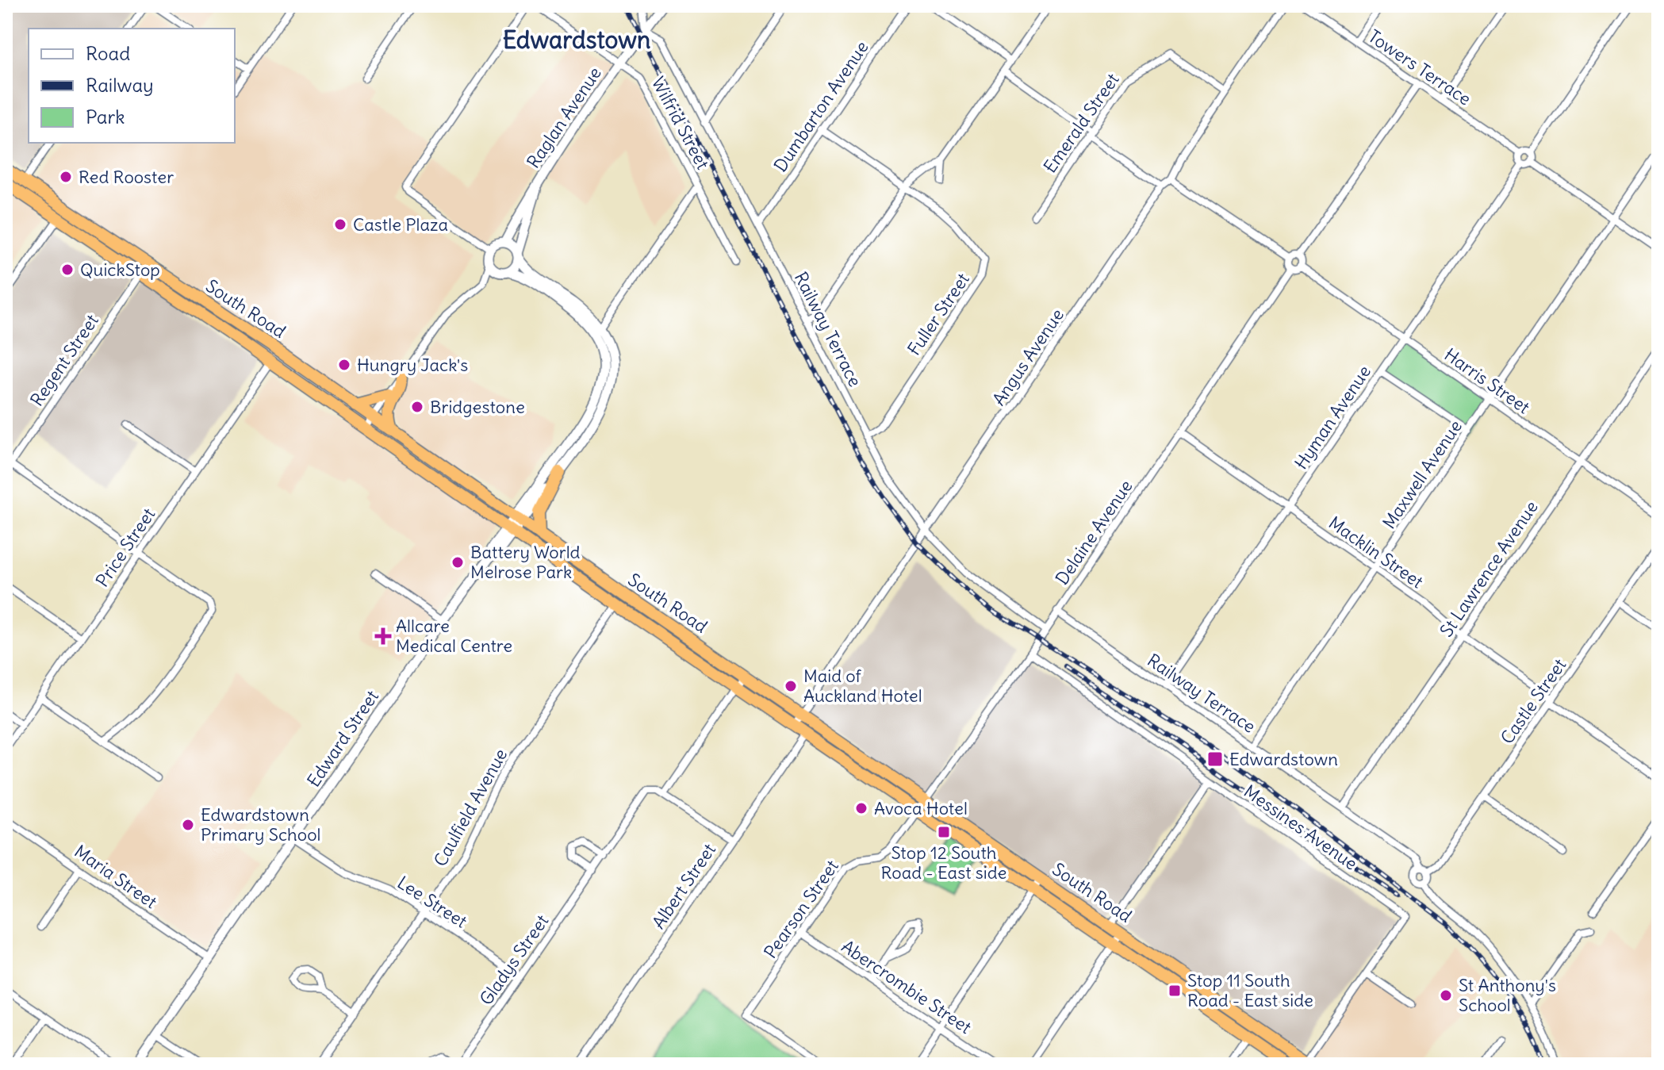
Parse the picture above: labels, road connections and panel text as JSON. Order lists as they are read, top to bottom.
{
  "streets": {
    "highway": ["South Road"],
    "street": [
      "Towers Terrace",
      "Dumbarton Avenue",
      "Raglan Avenue",
      "Wilfrid Street",
      "Emerald Street",
      "Fuller Street",
      "Railway Terrace",
      "Angus Avenue",
      "Regent Street",
      "Harris Street",
      "Hyman Avenue",
      "Maxwell Avenue",
      "Delaine Avenue",
      "Price Street",
      "Macklin Street",
      "St Lawrence Avenue",
      "Castle Street",
      "Edward Street",
      "Caulfield Avenue",
      "Messines Avenue",
      "Maria Street",
      "Albert Street",
      "Lee Street",
      "Pearson Street",
      "Gladys Street",
      "Abercrombie Street"
    ]
  },
  "crossings": [
    ["Towers Terrace", "Hyman Avenue"],
    ["Dumbarton Avenue", "Railway Terrace"],
    ["Raglan Avenue", "Wilfrid Street"],
    ["Raglan Avenue", "Railway Terrace"],
    ["Emerald Street", "Angus Avenue"],
    ["South Road", "Angus Avenue"],
    ["South Road", "Regent Street"],
    ["South Road", "Delaine Avenue"],
    ["South Road", "Price Street"],
    ["South Road", "Edward Street"],
    ["South Road", "Caulfield Avenue"],
    ["South Road", "Albert Street"],
    ["South Road", "Pearson Street"],
    ["Fuller Street", "Railway Terrace"],
    ["Railway Terrace", "Angus Avenue"],
    ["Railway Terrace", "Hyman Avenue"],
    ["Railway Terrace", "Maxwell Avenue"],
    ["Railway Terrace", "Delaine Avenue"],
    ["Railway Terrace", "St Lawrence Avenue"],
    ["Railway Terrace", "Castle Street"],
    ["Harris Street", "Hyman Avenue"],
    ["Harris Street", "Maxwell Avenue"],
    ["Harris Street", "St Lawrence Avenue"],
    ["Hyman Avenue", "Macklin Street"],
    ["Maxwell Avenue", "Macklin Street"],
    ["Delaine Avenue", "Macklin Street"],
    ["Delaine Avenue", "Messines Avenue"],
    ["Delaine Avenue", "Pearson Street"],
    ["Macklin Street", "St Lawrence Avenue"],
    ["Macklin Street", "Castle Street"],
    ["Edward Street", "Maria Street"],
    ["Edward Street", "Lee Street"],
    ["Caulfield Avenue", "Lee Street"],
    ["Lee Street", "Gladys Street"],
    ["Pearson Street", "Abercrombie Street"]
  ],
  "districts": ["Edwardstown"],
  "places": {
    "other": [
      "Red Rooster",
      "Castle Plaza",
      "QuickStop",
      "Hungry Jack's",
      "Bridgestone",
      "Battery World Melrose Park",
      "Maid of Auckland Hotel",
      "Avoca Hotel",
      "Edwardstown Primary School",
      "St Anthony's School"
    ],
    "health": ["Allcare Medical Centre"],
    "transit": ["Edwardstown", "Stop 12 South Road - East side", "Stop 11 South Road - East side"]
  },
  "legend": ["Road", "Railway", "Park"]
}
